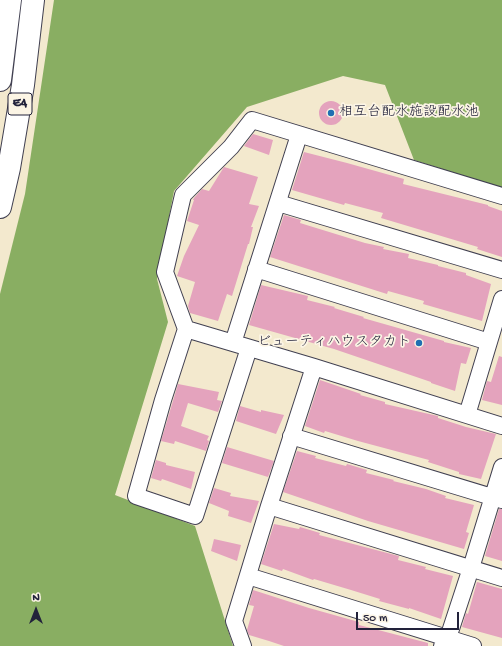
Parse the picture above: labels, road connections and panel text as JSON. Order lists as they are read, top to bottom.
{
  "streets": {
    "highway": ["E4"]
  },
  "places": ["相互台配水施設配水池", "ビューティハウスタカト"],
  "scale_bar": "50 m",
  "north": "top"
}
